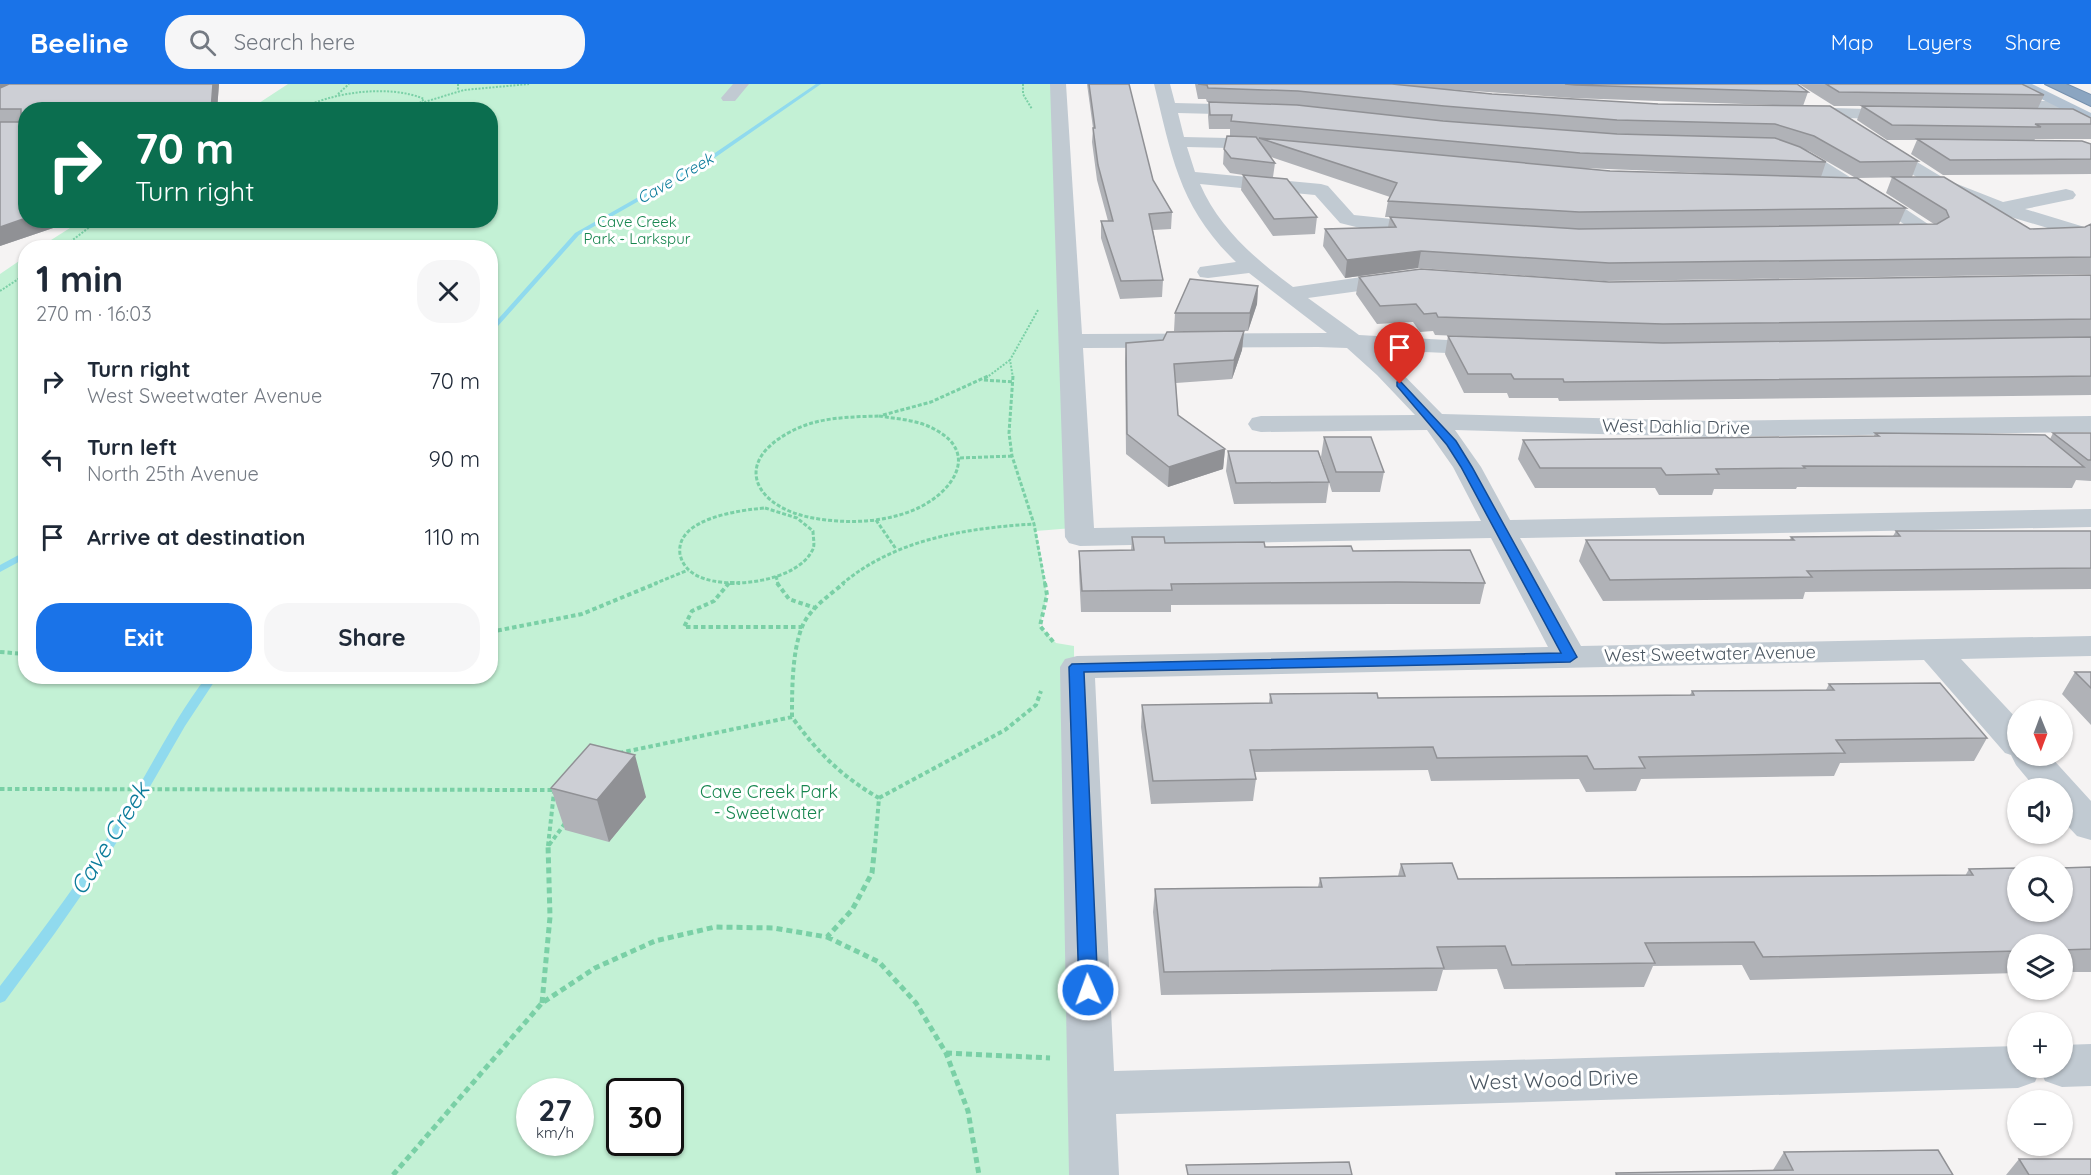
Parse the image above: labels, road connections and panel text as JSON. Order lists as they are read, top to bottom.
{
  "streets": {
    "street": ["West Dahlia Drive", "West Sweetwater Avenue", "West Wood Drive"]
  },
  "water": ["Cave Creek"],
  "parks": ["Cave Creek Park - Larkspur", "Cave Creek Park - Sweetwater"],
  "north": "bottom",
  "page": {
    "header": "Beeline",
    "search": "Search here",
    "nav": ["Map", "Layers", "Share"],
    "turn": ["70 m", "Turn right"],
    "heading": ["1 min", "270 m · 16:03"],
    "list": [
      {
        "name": "Turn right",
        "note": "West Sweetwater Avenue",
        "value": "70 m"
      },
      {
        "name": "Turn left",
        "note": "North 25th Avenue",
        "value": "90 m"
      },
      {
        "name": "Arrive at destination",
        "value": "110 m"
      }
    ],
    "buttons": ["Exit", "Share"],
    "map_buttons": ["+", "−"],
    "speed": "27 km/h",
    "limit": "30"
  }
}
